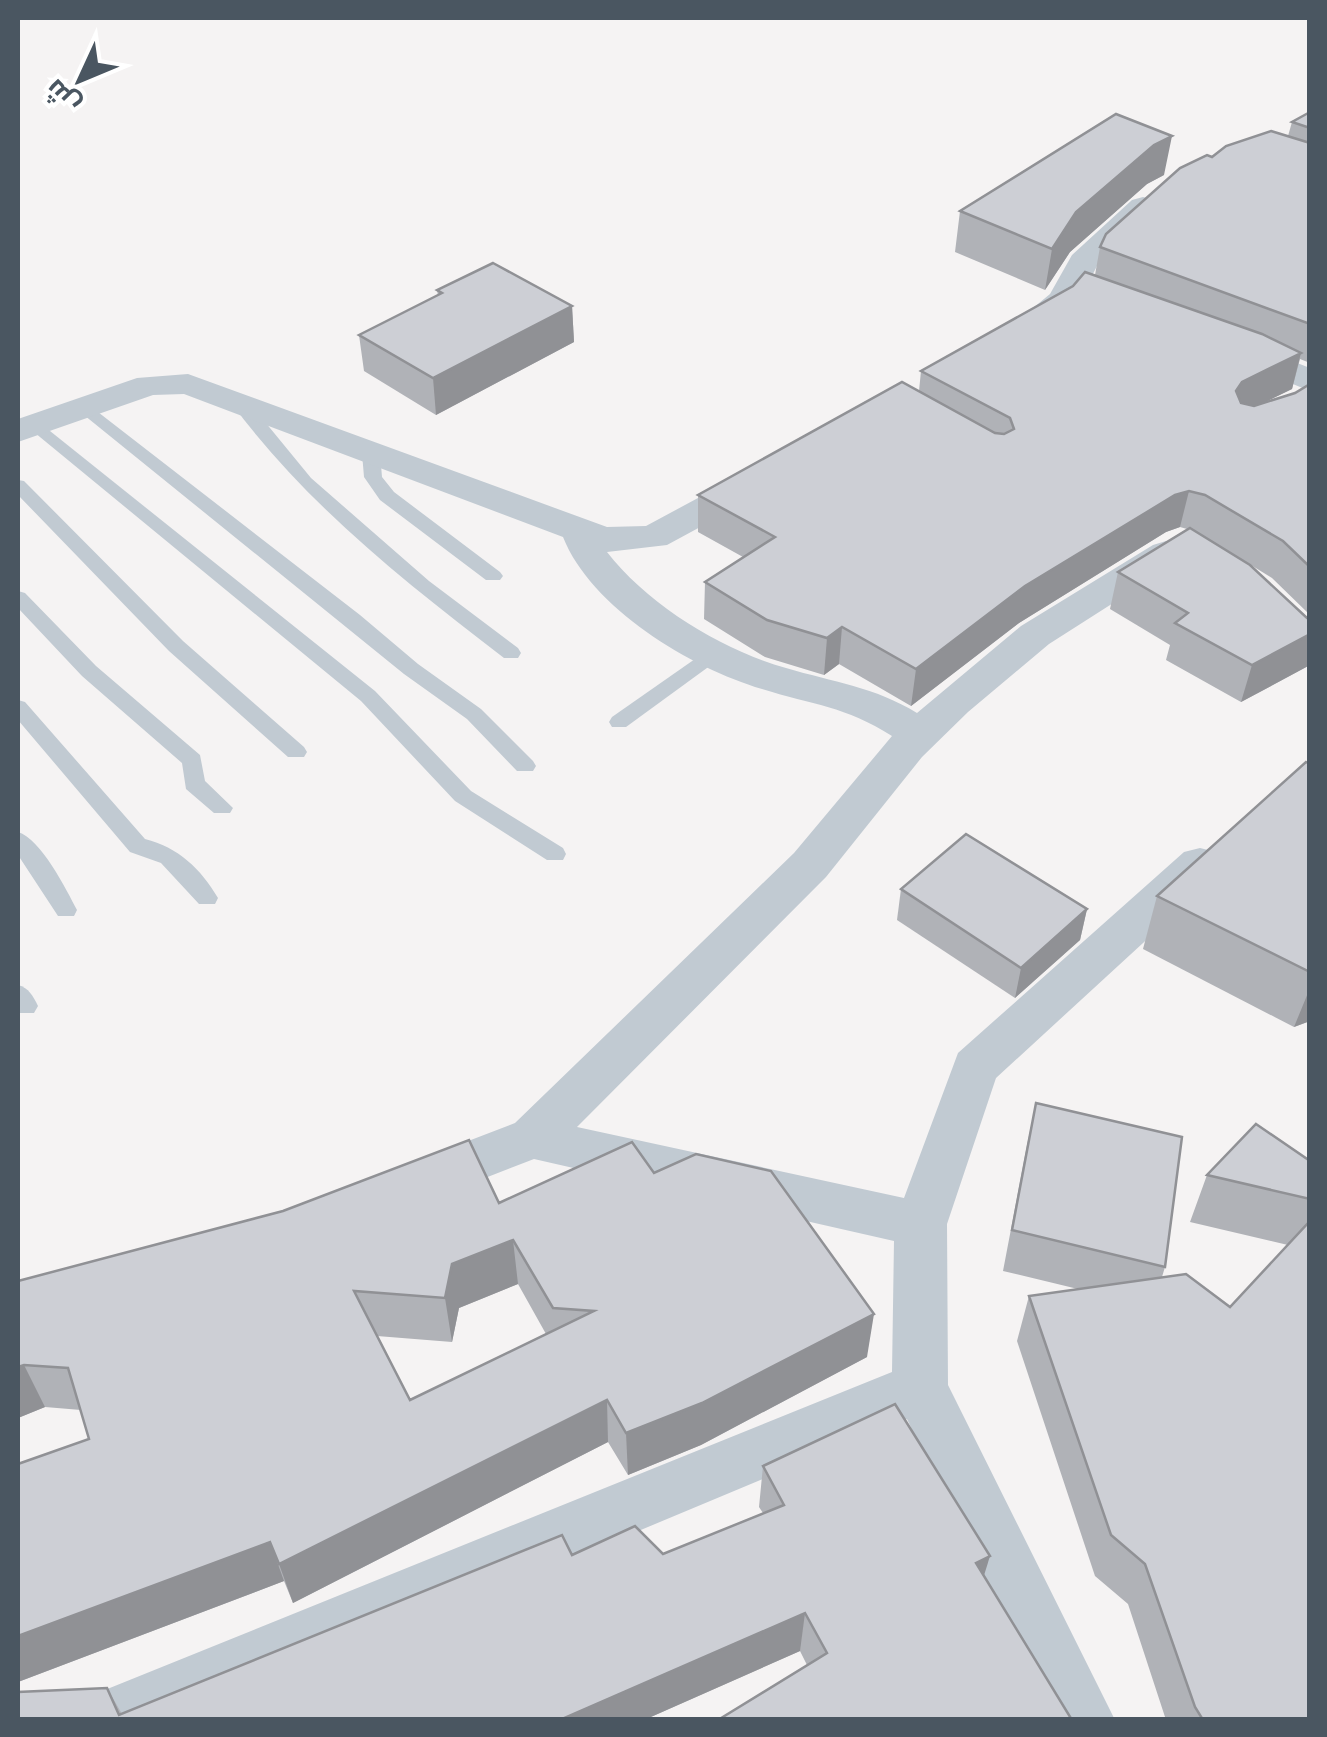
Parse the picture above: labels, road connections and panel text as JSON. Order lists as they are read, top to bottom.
{
  "north": "bottom left"
}
